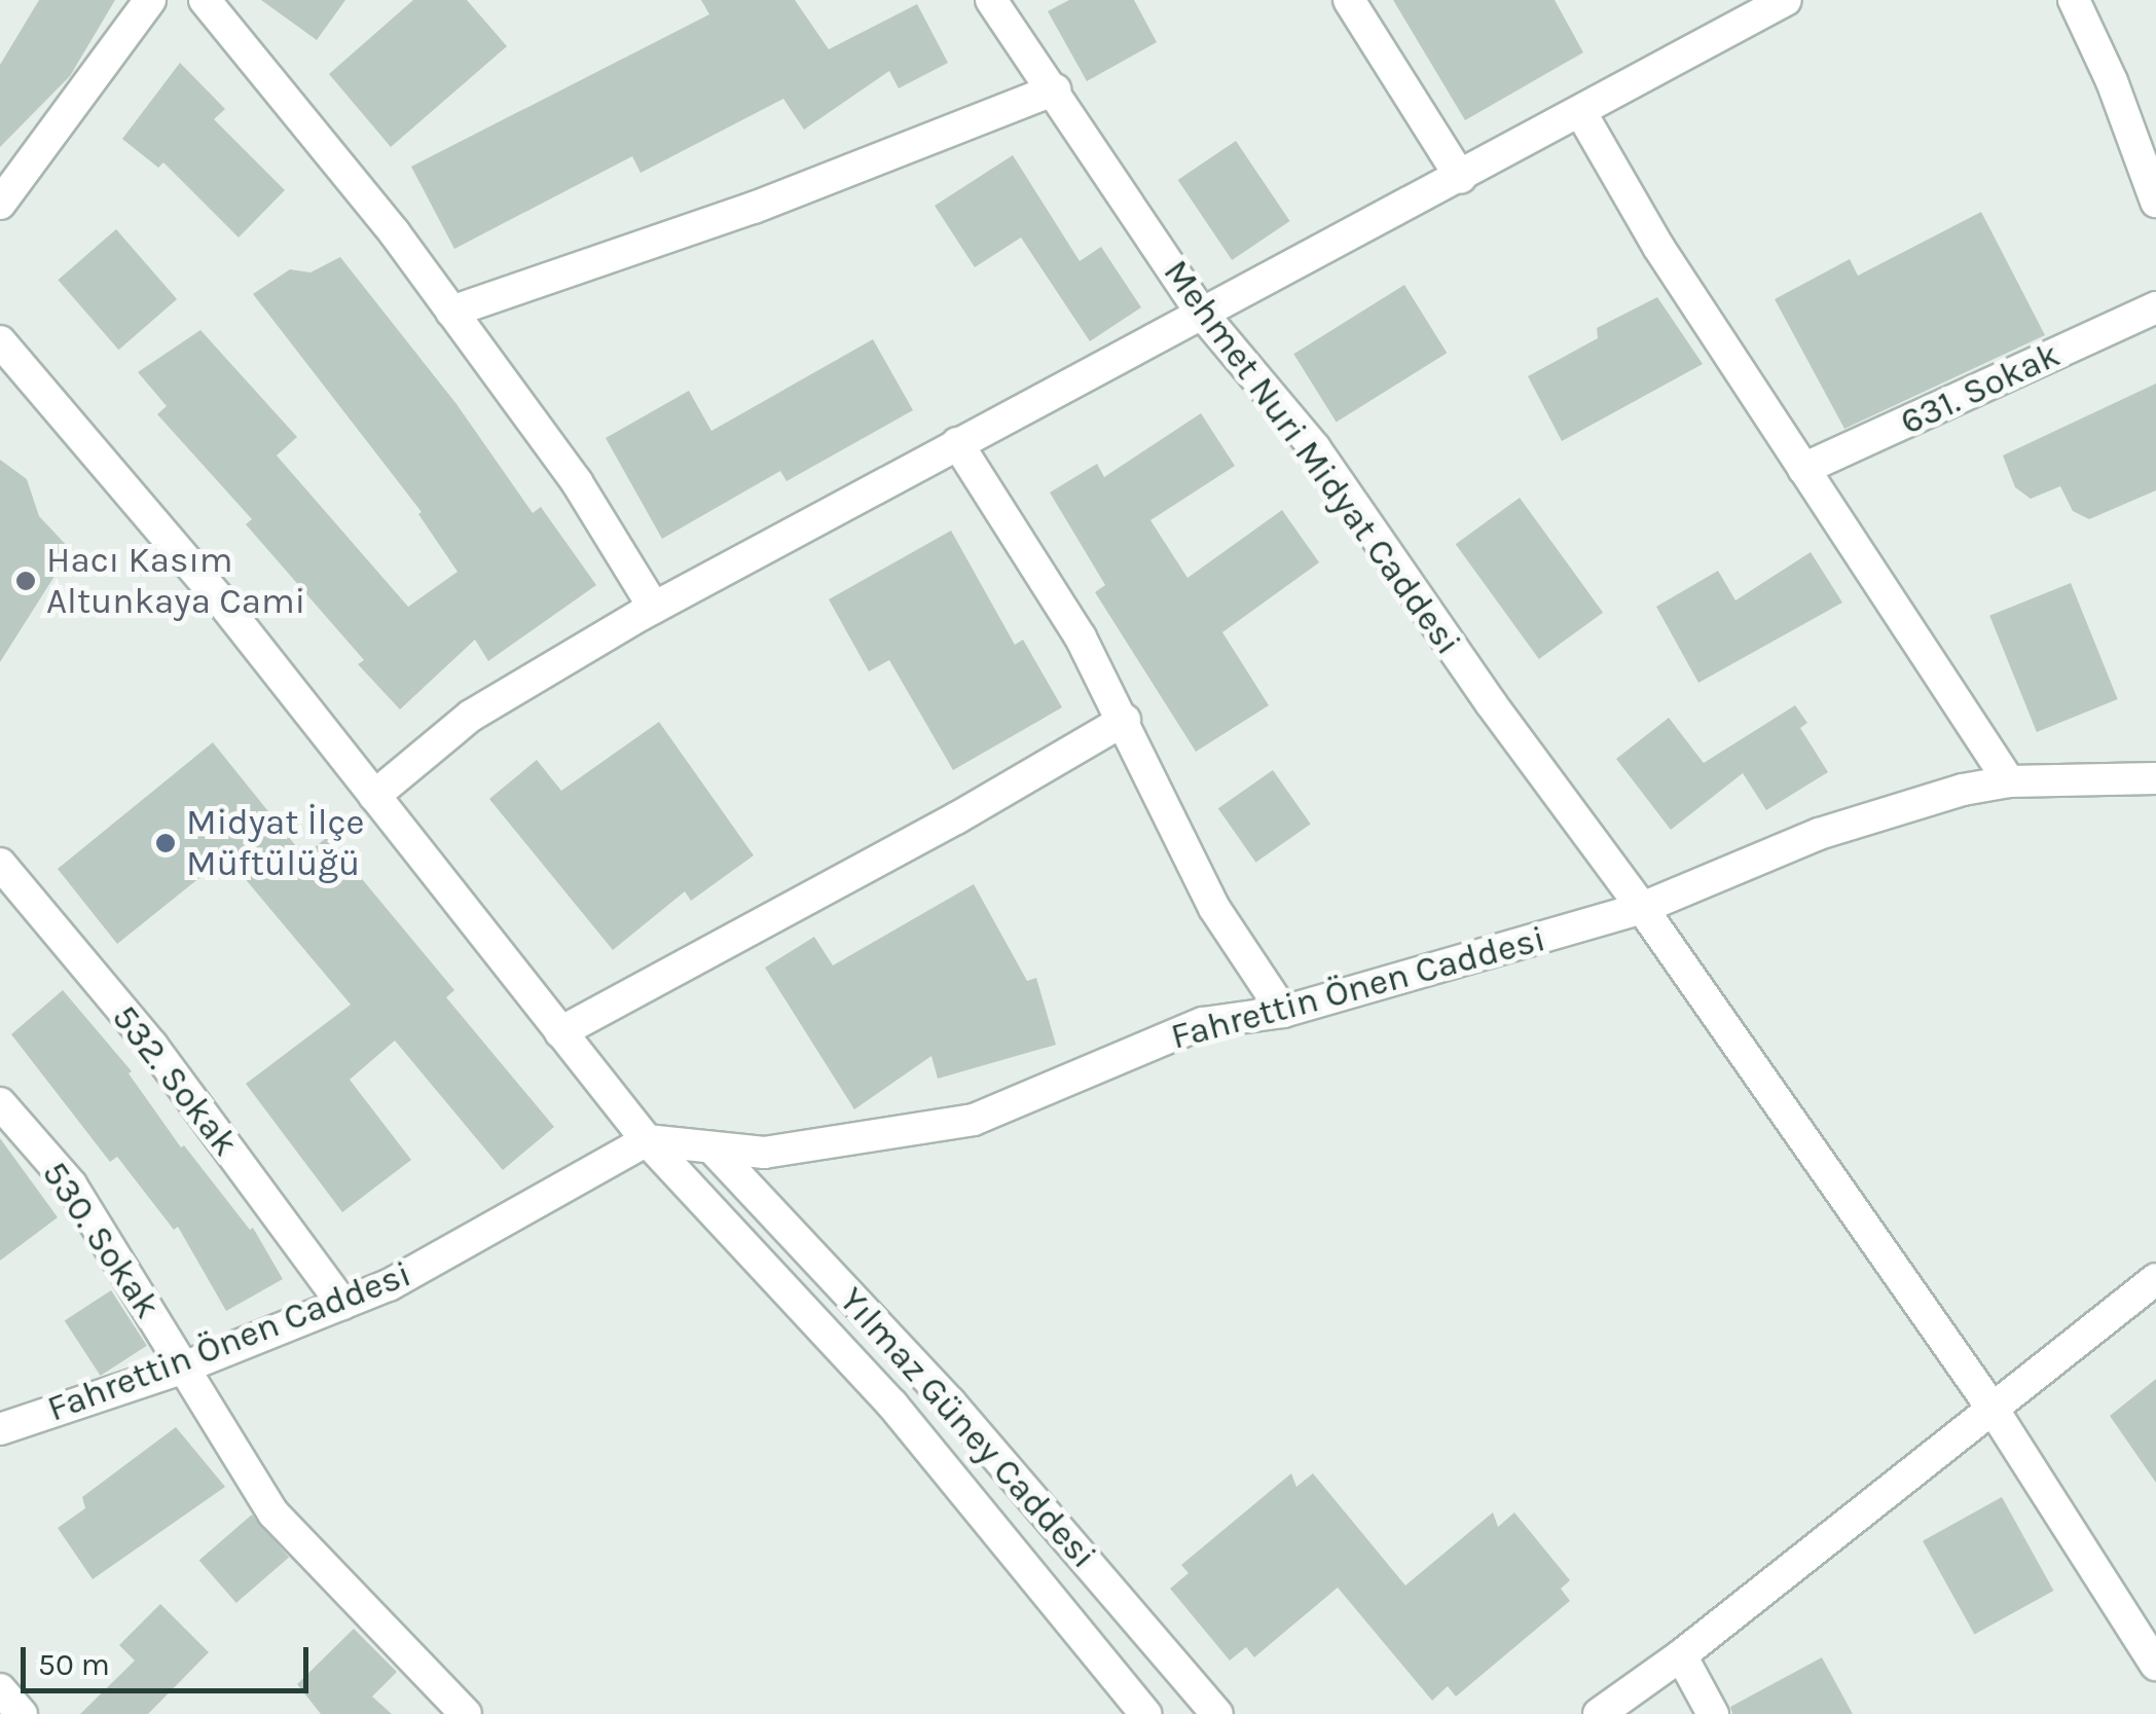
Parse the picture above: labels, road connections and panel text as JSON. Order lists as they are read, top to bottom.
{
  "streets": {
    "street": [
      "631. Sokak",
      "Mehmet Nuri Midyat Caddesi",
      "Fahrettin Önen Caddesi",
      "532. Sokak",
      "530. Sokak",
      "Yılmaz Güney Caddesi"
    ]
  },
  "crossings": [
    ["Mehmet Nuri Midyat Caddesi", "Fahrettin Önen Caddesi"],
    ["Fahrettin Önen Caddesi", "532. Sokak"],
    ["Fahrettin Önen Caddesi", "530. Sokak"],
    ["Fahrettin Önen Caddesi", "Yılmaz Güney Caddesi"]
  ],
  "places": ["Hacı Kasım Altunkaya Cami", "Midyat İlçe Müftülüğü"],
  "scale_bar": "50 m"
}
